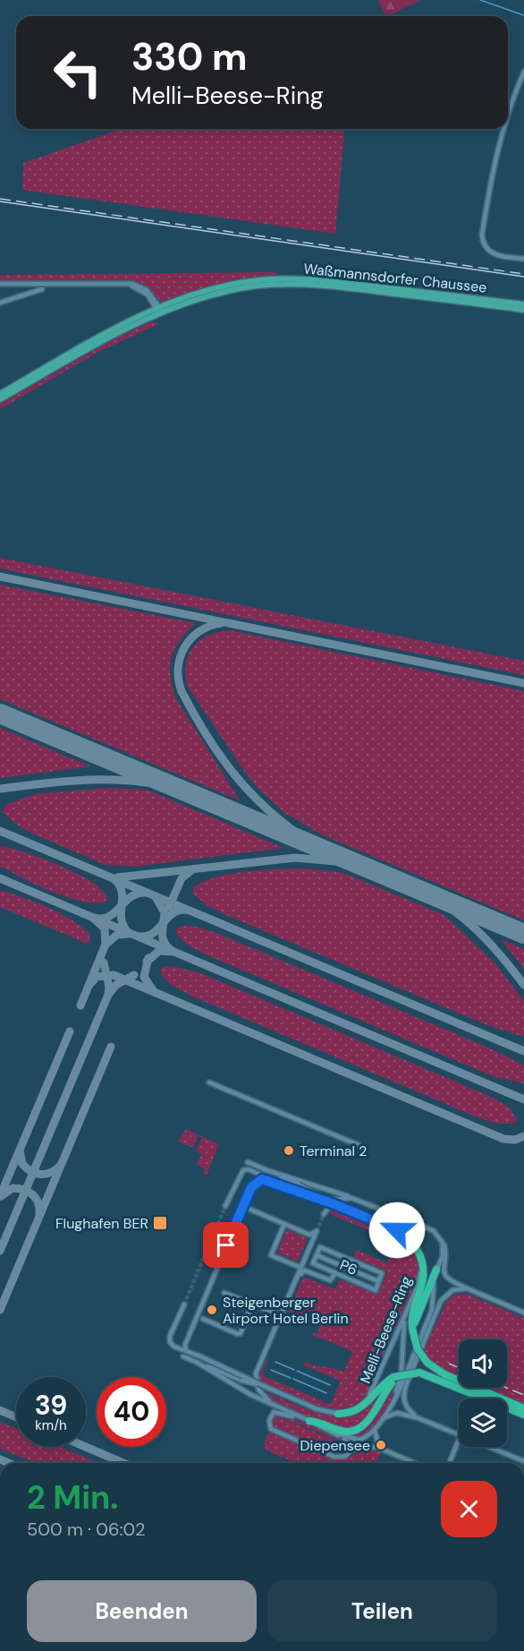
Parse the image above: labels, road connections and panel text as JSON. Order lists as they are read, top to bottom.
{
  "streets": {
    "main road": ["Waßmannsdorfer Chaussee"],
    "street": ["P6", "Melli-Beese-Ring"]
  },
  "places": {
    "other": ["Terminal 2", "Steigenberger Airport Hotel Berlin", "Diepensee"],
    "transit": ["Flughafen BER"]
  },
  "page": {
    "turn": ["330 m", "Melli-Beese-Ring"],
    "speed": "39 km/h",
    "limit": "40",
    "heading": ["2 Min.", "500 m · 06:02"],
    "buttons": ["Beenden", "Teilen"]
  }
}
